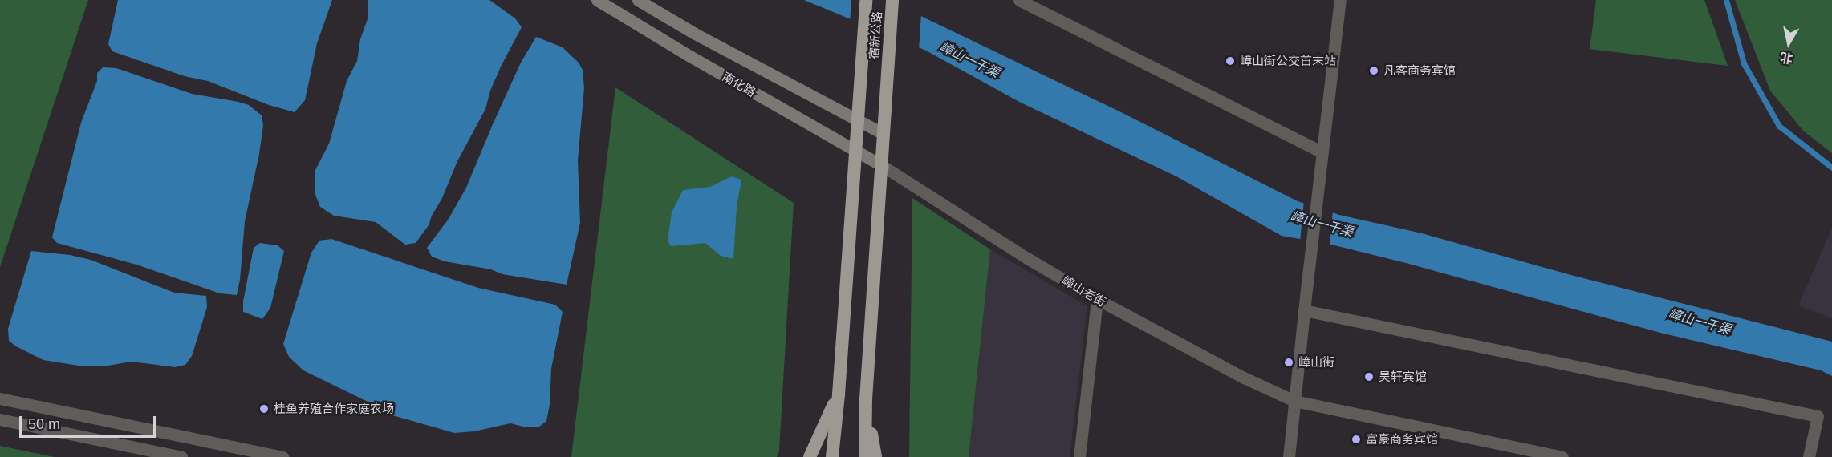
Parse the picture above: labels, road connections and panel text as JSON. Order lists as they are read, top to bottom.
{
  "streets": {
    "highway": ["宿新公路"],
    "main road": ["南化路"],
    "street": ["嶂山老街"]
  },
  "crossings": [
    ["宿新公路", "南化路"],
    ["宿新公路", "嶂山老街"],
    ["南化路", "嶂山老街"]
  ],
  "water": ["嶂山一干渠"],
  "places": [
    "嶂山街公交首末站",
    "凡客商务宾馆",
    "嶂山街",
    "昊轩宾馆",
    "桂鱼养殖合作家庭农场",
    "富豪商务宾馆"
  ],
  "scale_bar": "50 m",
  "north": "bottom"
}
